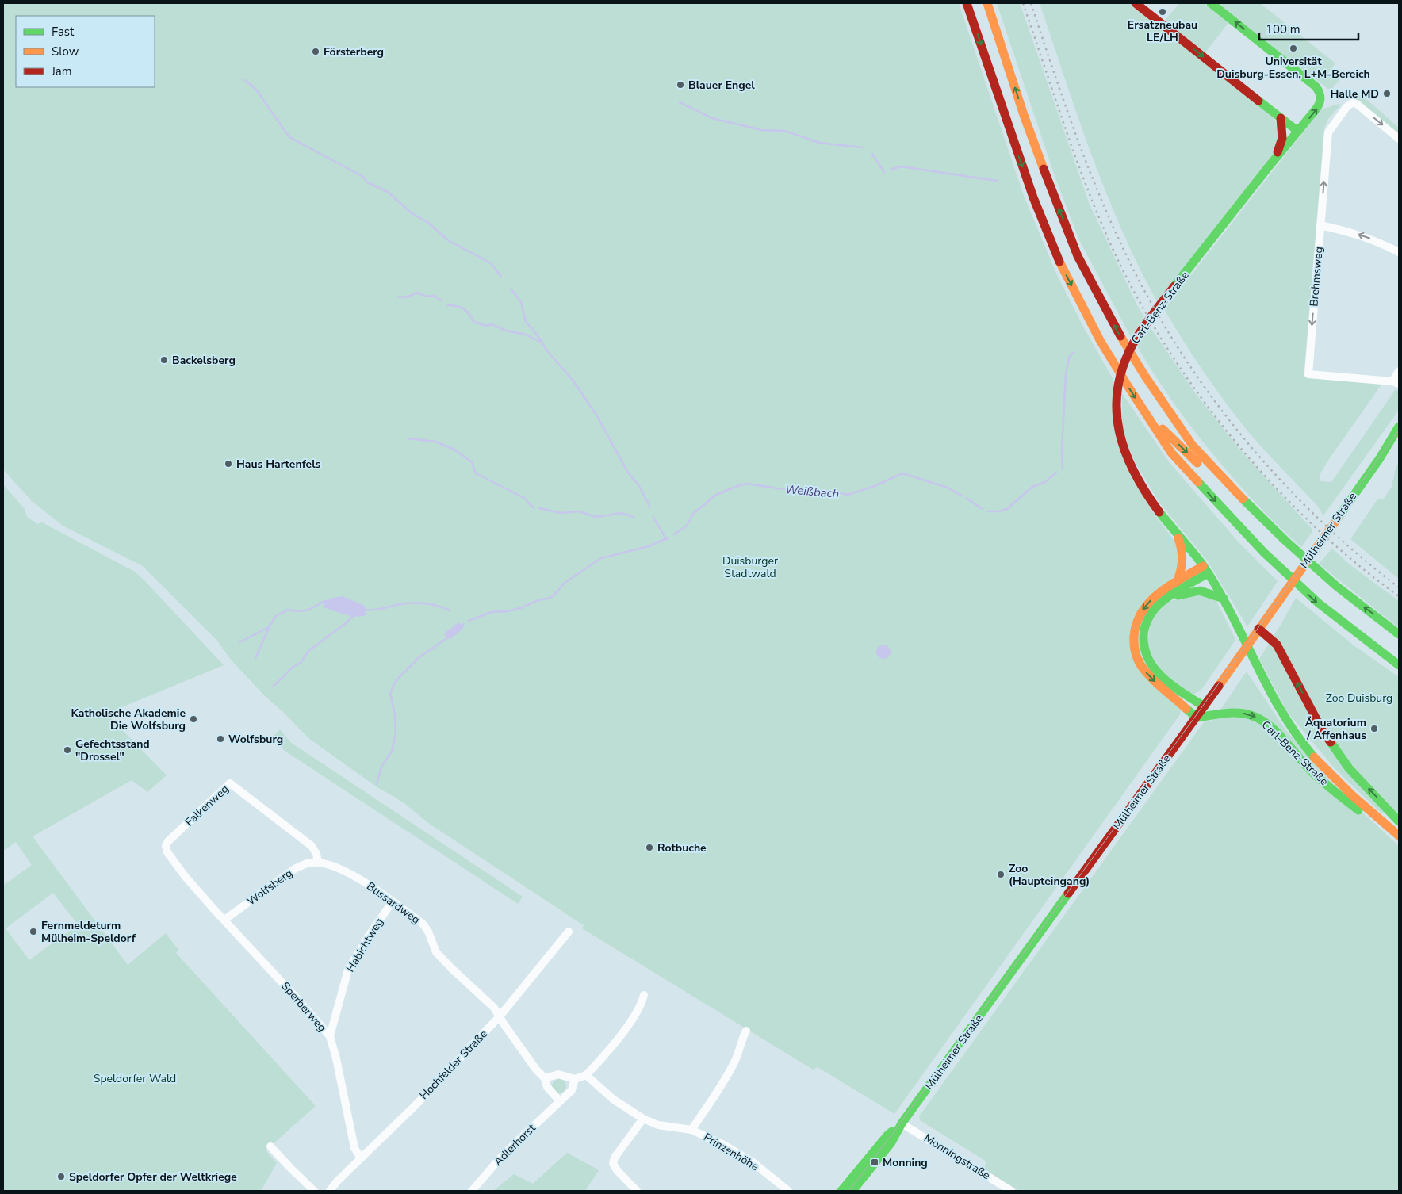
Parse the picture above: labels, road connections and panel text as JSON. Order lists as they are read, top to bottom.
{
  "streets": {
    "main road": ["Carl-Benz-Straße", "Mülheimer Straße"],
    "street": [
      "Brehmsweg",
      "Falkenweg",
      "Wolfsberg",
      "Bussardweg",
      "Habichtweg",
      "Sperberweg",
      "Hochfelder Straße",
      "Adlerhorst",
      "Prinzenhöhe",
      "Monningstraße"
    ]
  },
  "crossings": [
    ["Carl-Benz-Straße", "Mülheimer Straße"],
    ["Mülheimer Straße", "Monningstraße"],
    ["Falkenweg", "Wolfsberg"],
    ["Falkenweg", "Bussardweg"],
    ["Falkenweg", "Sperberweg"],
    ["Wolfsberg", "Bussardweg"],
    ["Wolfsberg", "Sperberweg"],
    ["Bussardweg", "Habichtweg"],
    ["Bussardweg", "Hochfelder Straße"],
    ["Habichtweg", "Sperberweg"],
    ["Sperberweg", "Hochfelder Straße"]
  ],
  "water": ["Weißbach"],
  "parks": ["Duisburger Stadtwald", "Zoo Duisburg", "Speldorfer Wald"],
  "places": {
    "other": [
      "Ersatzneubau LE/LH",
      "Universität Duisburg-Essen, L+M-Bereich",
      "Försterberg",
      "Blauer Engel",
      "Halle MD",
      "Backelsberg",
      "Haus Hartenfels",
      "Katholische Akademie Die Wolfsburg",
      "Äquatorium / Affenhaus",
      "Wolfsburg",
      "Gefechtsstand \"Drossel\"",
      "Rotbuche",
      "Zoo (Haupteingang)",
      "Fernmeldeturm Mülheim-Speldorf",
      "Speldorfer Opfer der Weltkriege"
    ],
    "transit": ["Monning"]
  },
  "legend": ["Fast", "Slow", "Jam"],
  "scale_bar": "100 m"
}
